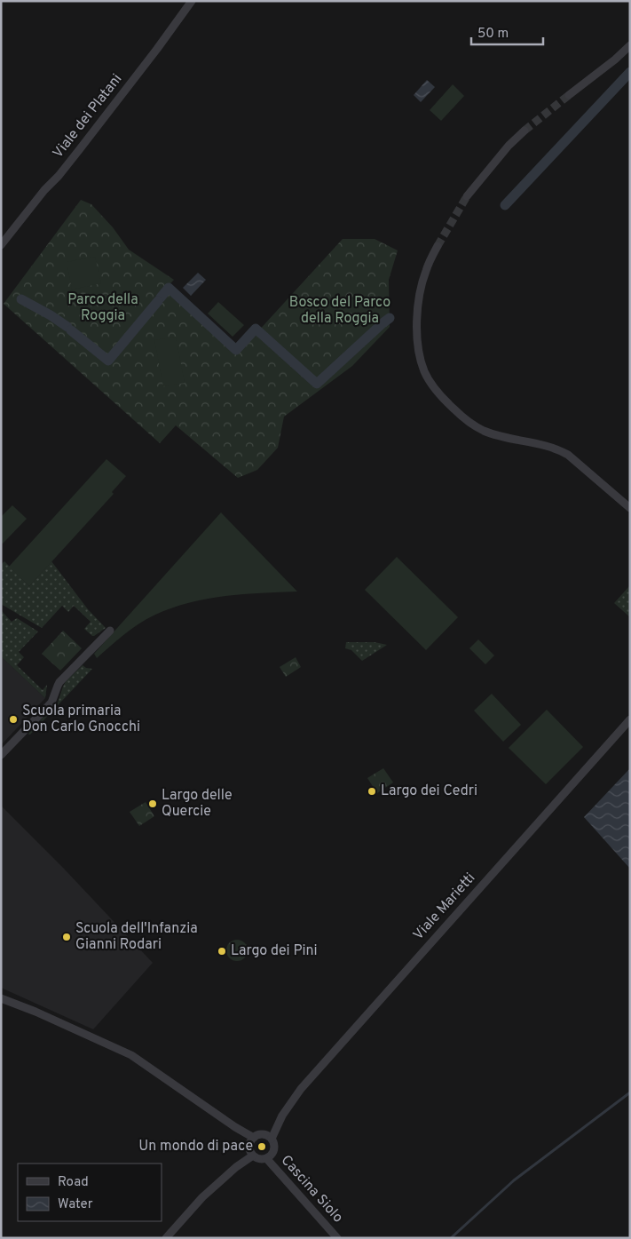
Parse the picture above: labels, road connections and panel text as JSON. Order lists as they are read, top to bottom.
{
  "streets": {
    "street": ["Viale dei Platani", "Viale Marietti", "Cascina Siolo"]
  },
  "crossings": [
    ["Viale Marietti", "Cascina Siolo"]
  ],
  "parks": ["Parco della Roggia", "Bosco del Parco della Roggia"],
  "places": [
    "Scuola primaria Don Carlo Gnocchi",
    "Largo dei Cedri",
    "Largo delle Quercie",
    "Scuola dell'Infanzia Gianni Rodari",
    "Largo dei Pini",
    "Un mondo di pace"
  ],
  "legend": ["Road", "Water"],
  "scale_bar": "50 m"
}
